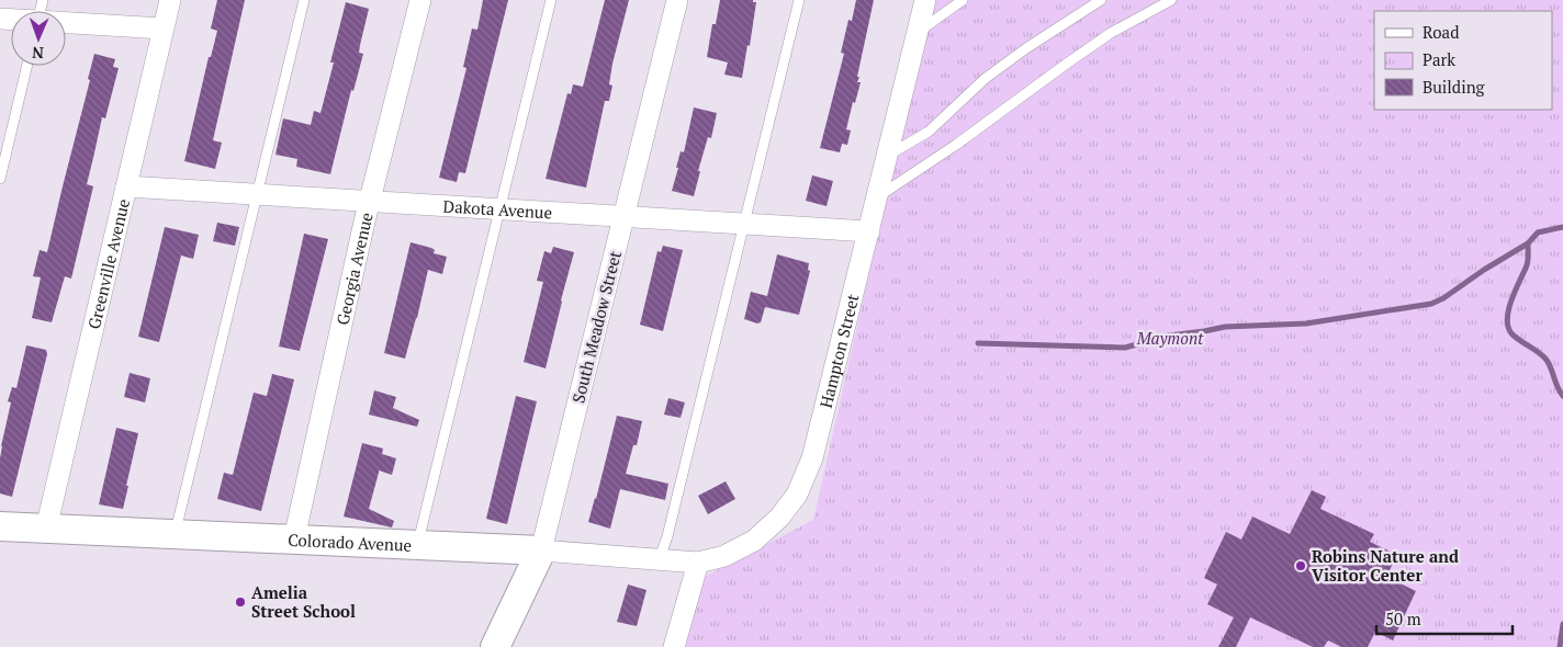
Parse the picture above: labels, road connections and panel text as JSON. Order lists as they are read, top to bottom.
{
  "streets": {
    "street": [
      "Dakota Avenue",
      "Greenville Avenue",
      "Georgia Avenue",
      "South Meadow Street",
      "Hampton Street",
      "Colorado Avenue"
    ]
  },
  "crossings": [
    ["Dakota Avenue", "Greenville Avenue"],
    ["Dakota Avenue", "Georgia Avenue"],
    ["Dakota Avenue", "South Meadow Street"],
    ["Dakota Avenue", "Hampton Street"],
    ["Greenville Avenue", "Colorado Avenue"],
    ["Georgia Avenue", "Colorado Avenue"],
    ["South Meadow Street", "Colorado Avenue"],
    ["Hampton Street", "Colorado Avenue"]
  ],
  "parks": ["Maymont"],
  "places": ["Robins Nature and Visitor Center", "Amelia Street School"],
  "legend": ["Road", "Park", "Building"],
  "scale_bar": "50 m",
  "north": "bottom"
}
